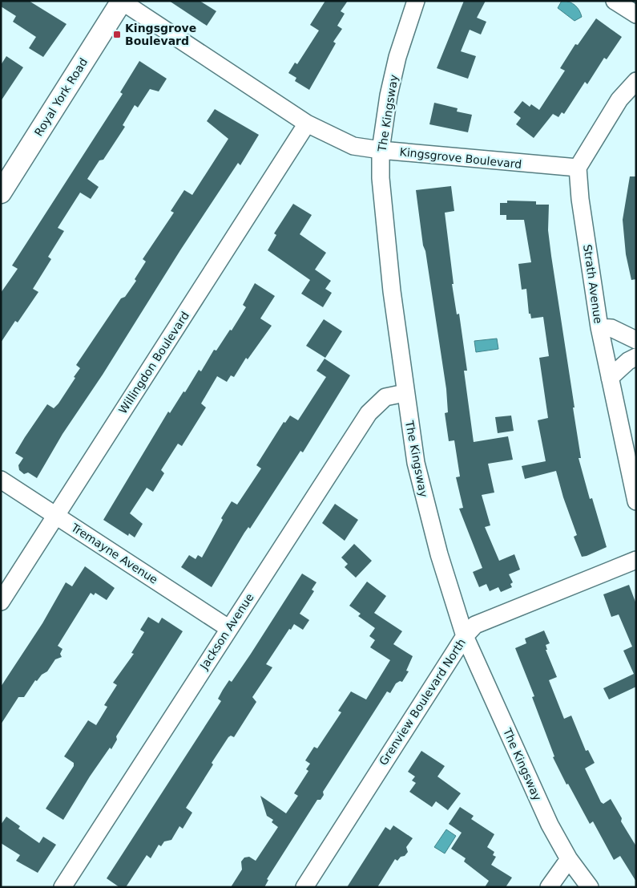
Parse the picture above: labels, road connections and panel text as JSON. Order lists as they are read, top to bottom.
{
  "streets": {
    "main road": ["Royal York Road"],
    "street": [
      "The Kingsway",
      "Kingsgrove Boulevard",
      "Strath Avenue",
      "Willingdon Boulevard",
      "Tremayne Avenue",
      "Jackson Avenue",
      "Grenview Boulevard North"
    ]
  },
  "crossings": [
    ["Royal York Road", "Kingsgrove Boulevard"],
    ["The Kingsway", "Kingsgrove Boulevard"],
    ["The Kingsway", "Jackson Avenue"],
    ["The Kingsway", "Grenview Boulevard North"],
    ["Kingsgrove Boulevard", "Strath Avenue"],
    ["Kingsgrove Boulevard", "Willingdon Boulevard"],
    ["Willingdon Boulevard", "Tremayne Avenue"],
    ["Tremayne Avenue", "Jackson Avenue"]
  ],
  "places": {
    "transit": ["Kingsgrove Boulevard"]
  }
}
